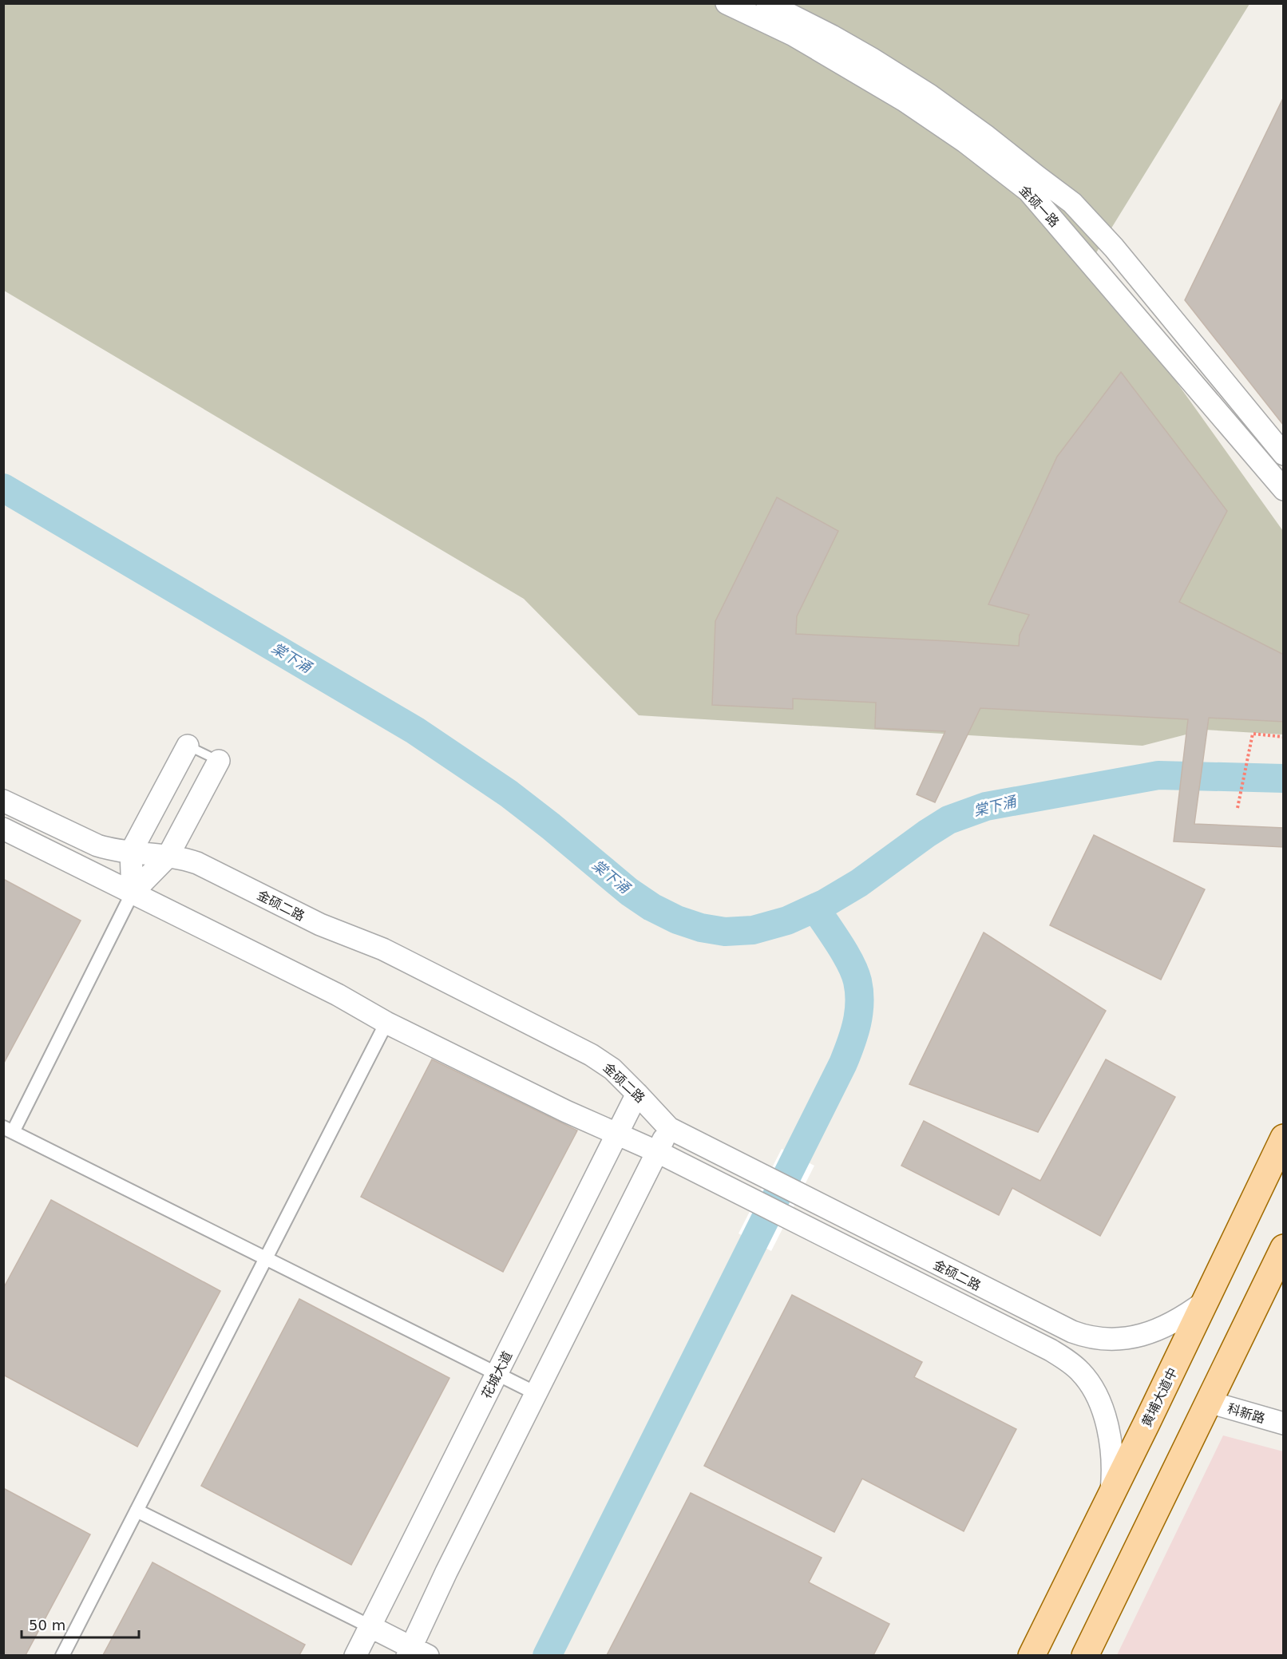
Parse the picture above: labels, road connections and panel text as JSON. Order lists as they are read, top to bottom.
{
  "streets": {
    "main road": ["黄埔大道中"],
    "street": [
      "金硕一路",
      "金硕二路",
      "花城大道",
      "科新路"
    ]
  },
  "crossings": [
    ["金硕二路", "花城大道"],
    ["金硕二路", "黄埔大道中"]
  ],
  "water": ["棠下涌"],
  "scale_bar": "50 m"
}
